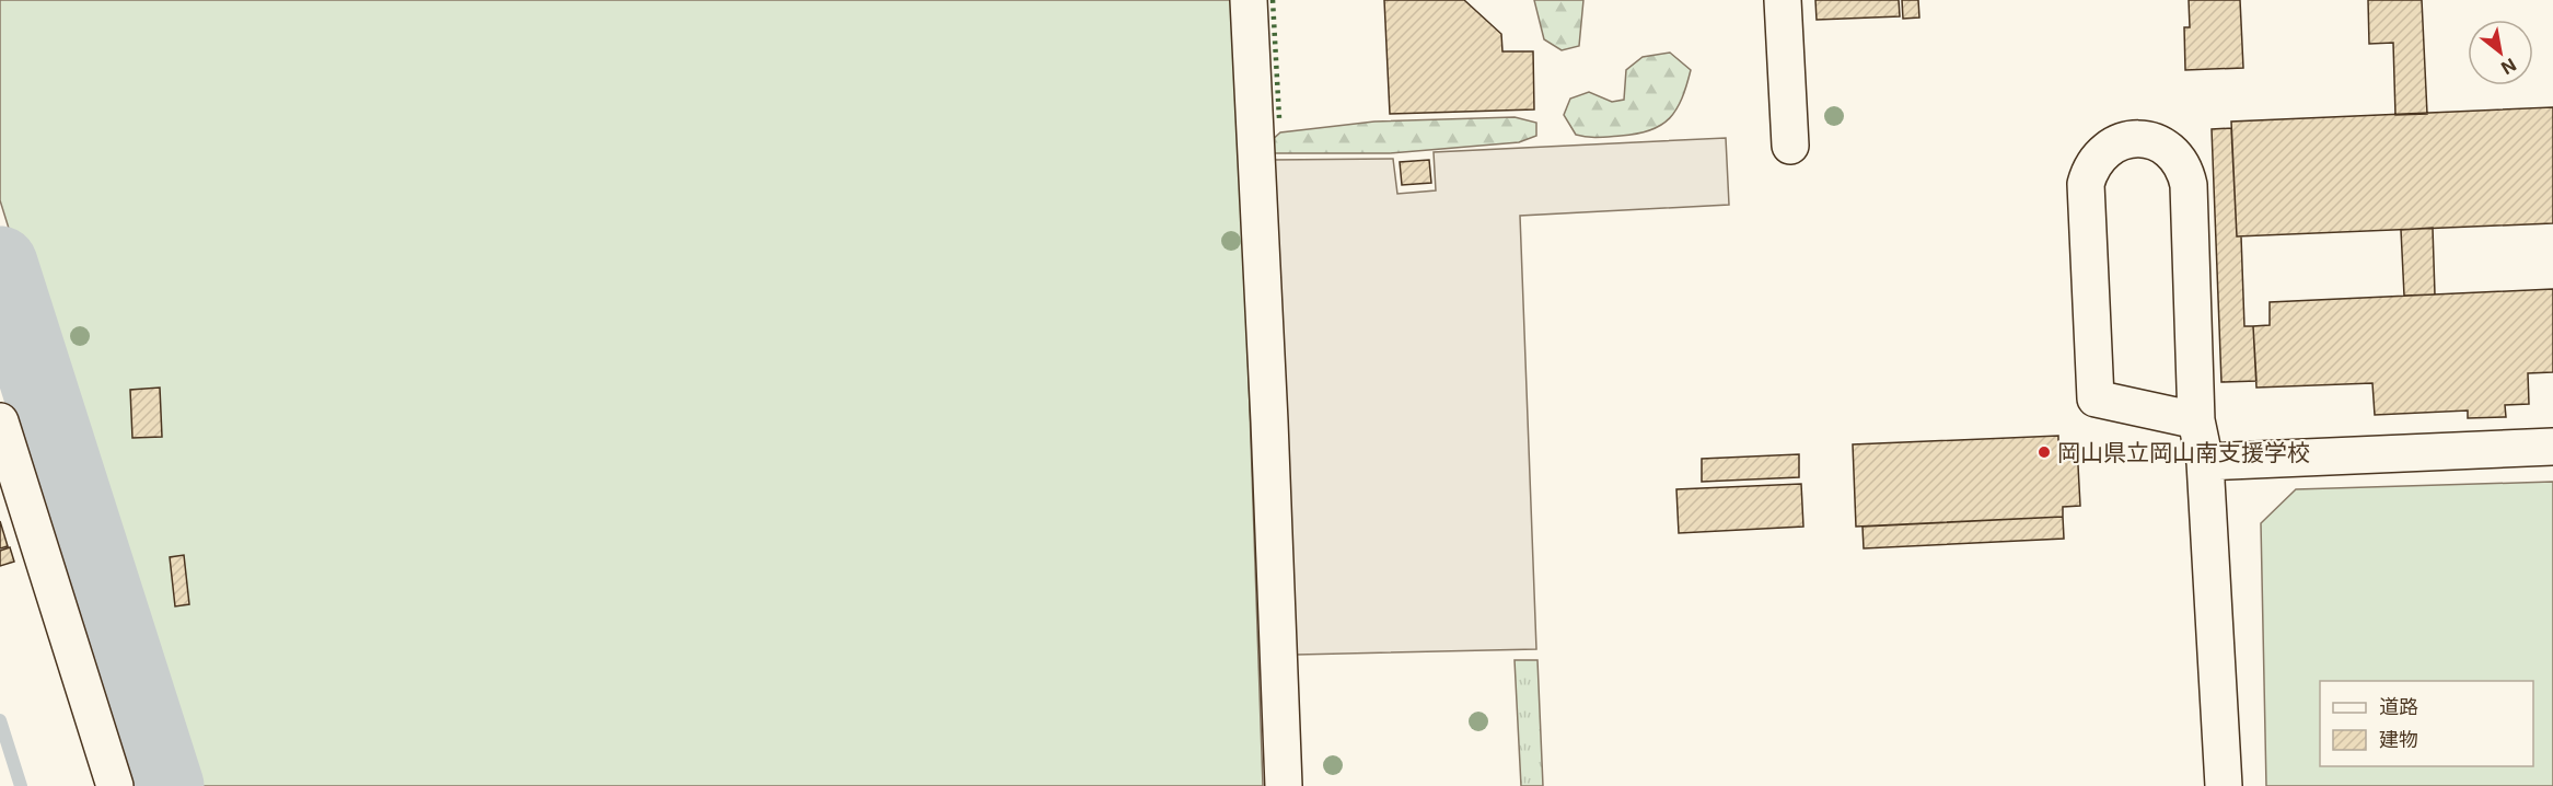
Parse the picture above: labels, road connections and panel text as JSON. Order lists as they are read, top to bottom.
{
  "places": ["岡山県立岡山南支援学校"],
  "legend": ["道路", "建物"],
  "north": "bottom right"
}
